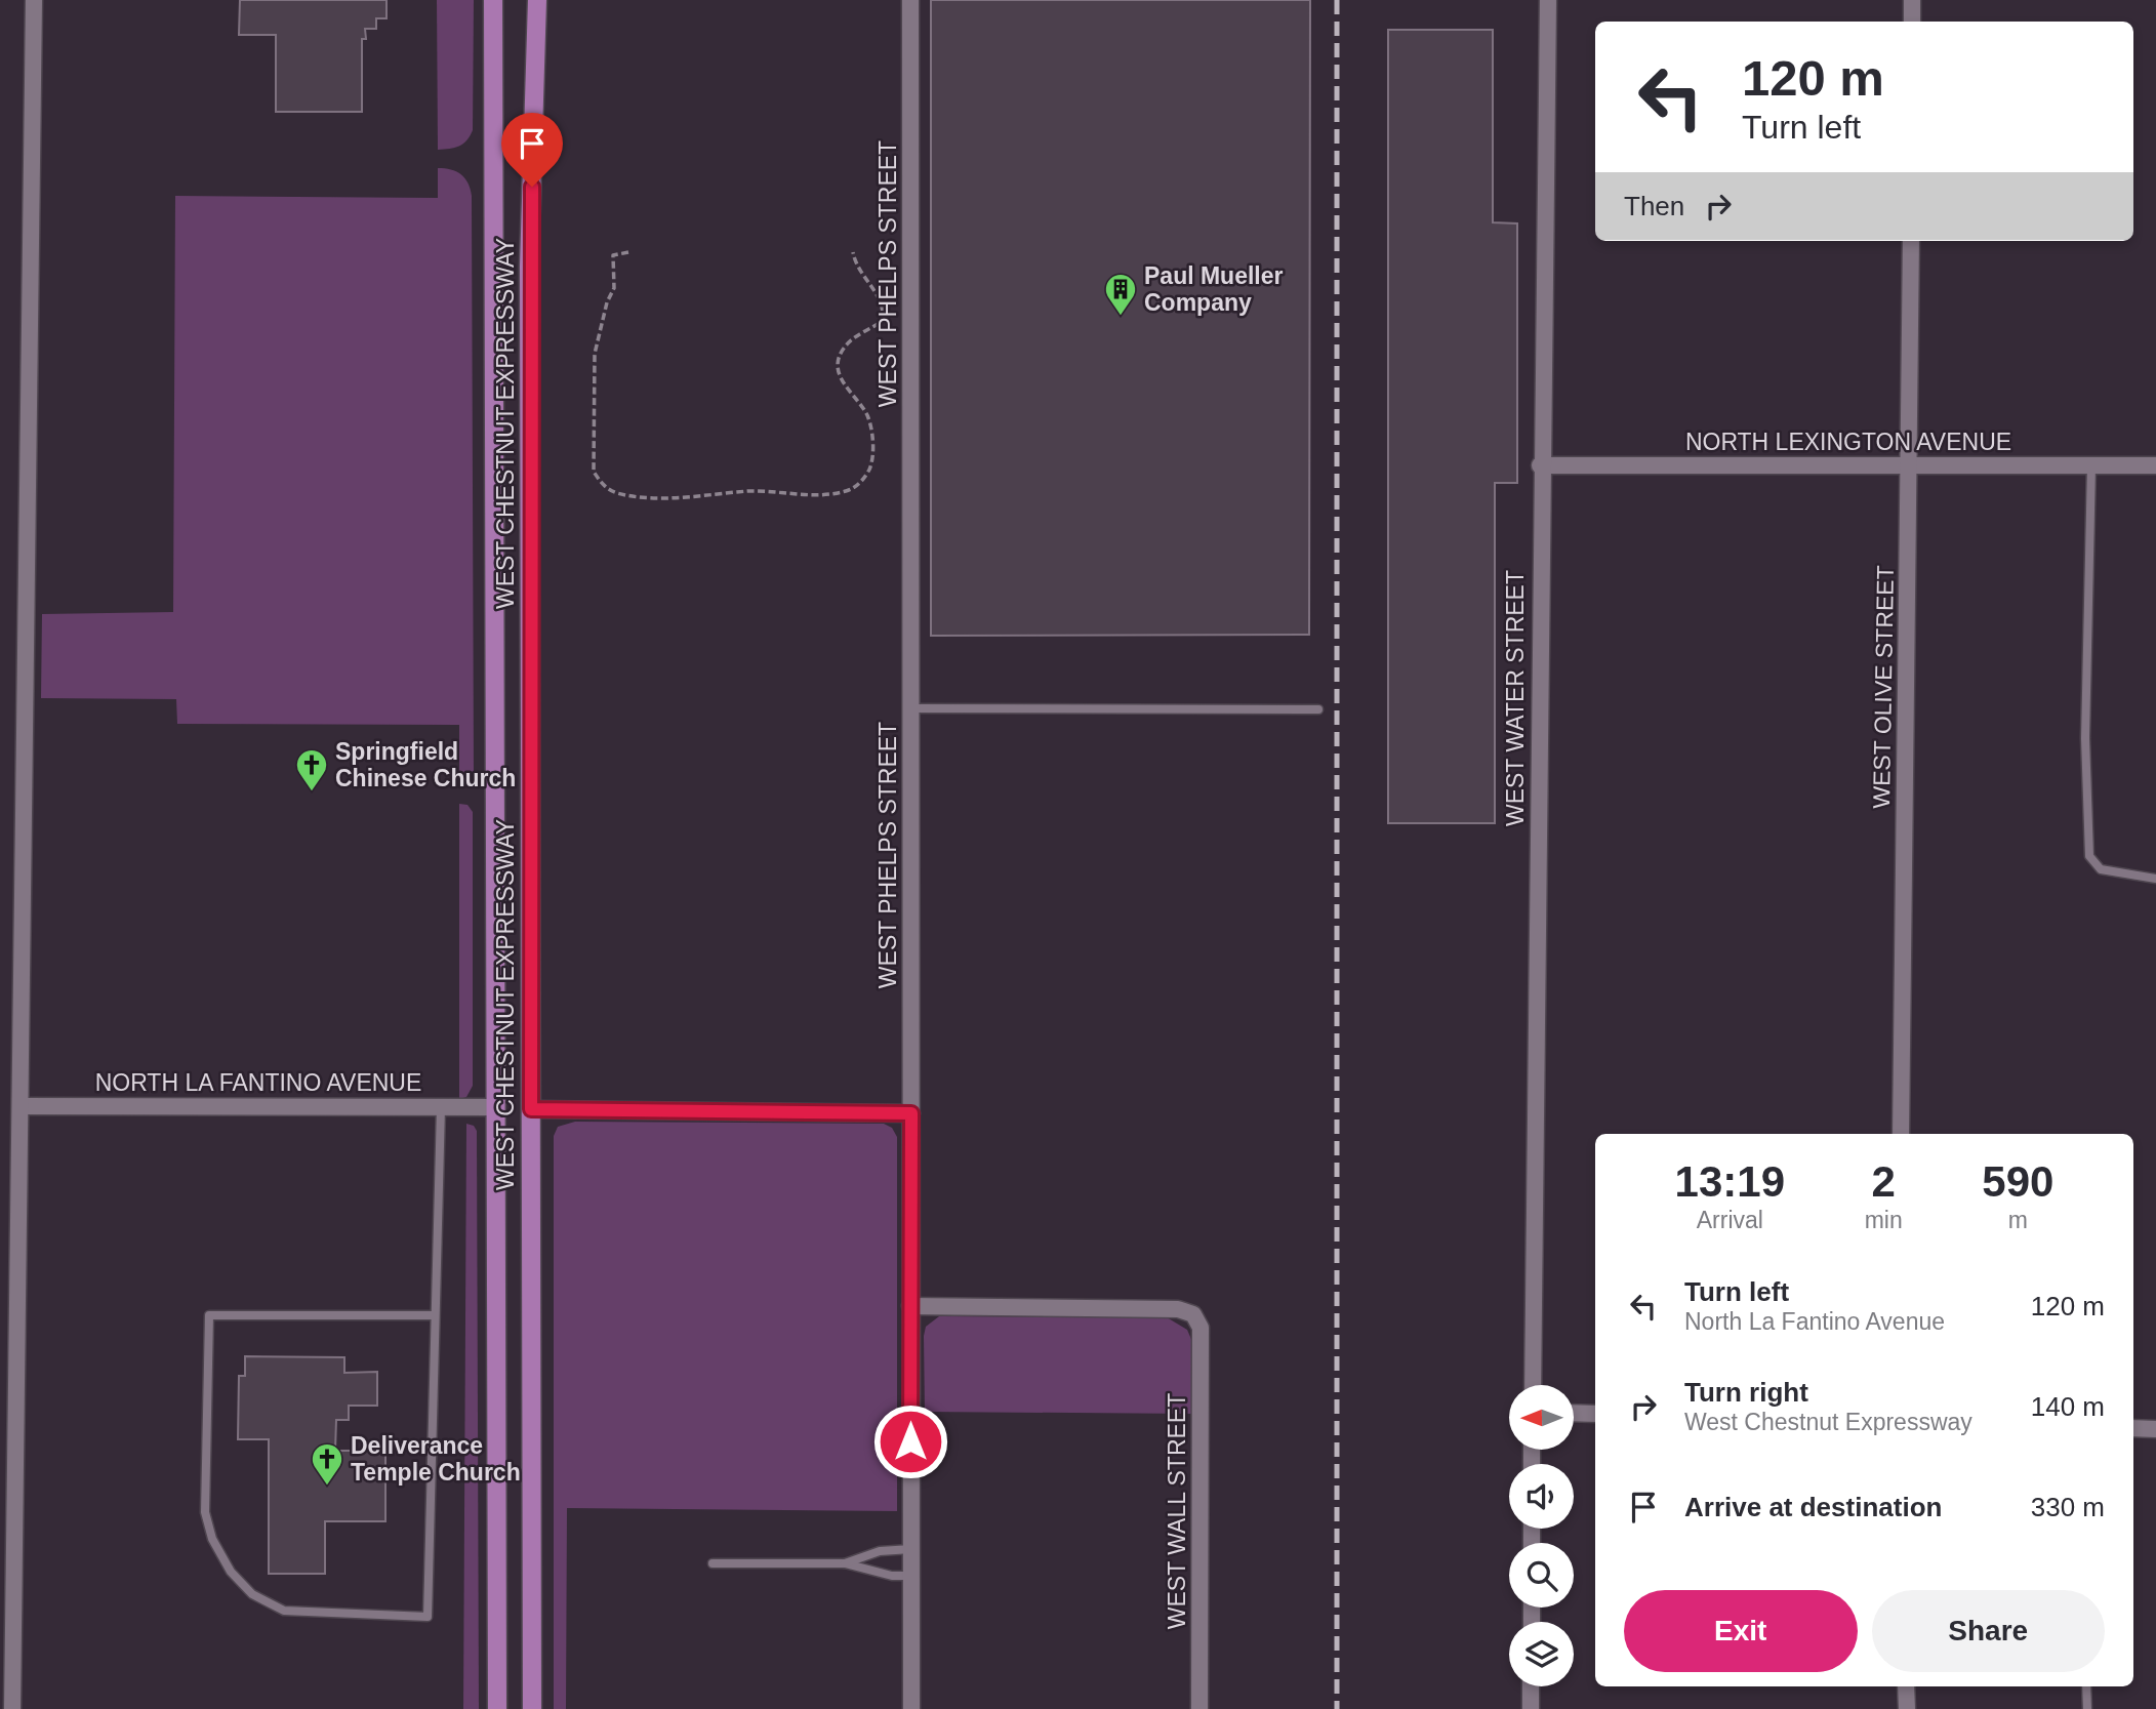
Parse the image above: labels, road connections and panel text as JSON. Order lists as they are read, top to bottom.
{
  "streets": {
    "main road": ["WEST CHESTNUT EXPRESSWAY"],
    "street": [
      "WEST PHELPS STREET",
      "NORTH LEXINGTON AVENUE",
      "WEST OLIVE STREET",
      "WEST WATER STREET",
      "NORTH LA FANTINO AVENUE",
      "WEST WALL STREET"
    ]
  },
  "crossings": [
    ["WEST PHELPS STREET", "WEST WALL STREET"],
    ["WEST CHESTNUT EXPRESSWAY", "NORTH LA FANTINO AVENUE"],
    ["NORTH LEXINGTON AVENUE", "WEST OLIVE STREET"],
    ["NORTH LEXINGTON AVENUE", "WEST WATER STREET"]
  ],
  "places": {
    "building": ["Paul Mueller Company"],
    "church": ["Springfield Chinese Church", "Deliverance Temple Church"]
  },
  "north": "left",
  "page": {
    "turn": ["120 m", "Turn left"],
    "then": "Then",
    "eta": [
      "13:19",
      "Arrival",
      "2",
      "min",
      "590",
      "m"
    ],
    "list": [
      {
        "name": "Turn left",
        "note": "North La Fantino Avenue",
        "value": "120 m"
      },
      {
        "name": "Turn right",
        "note": "West Chestnut Expressway",
        "value": "140 m"
      },
      {
        "name": "Arrive at destination",
        "value": "330 m"
      }
    ],
    "buttons": ["Exit", "Share"]
  }
}
